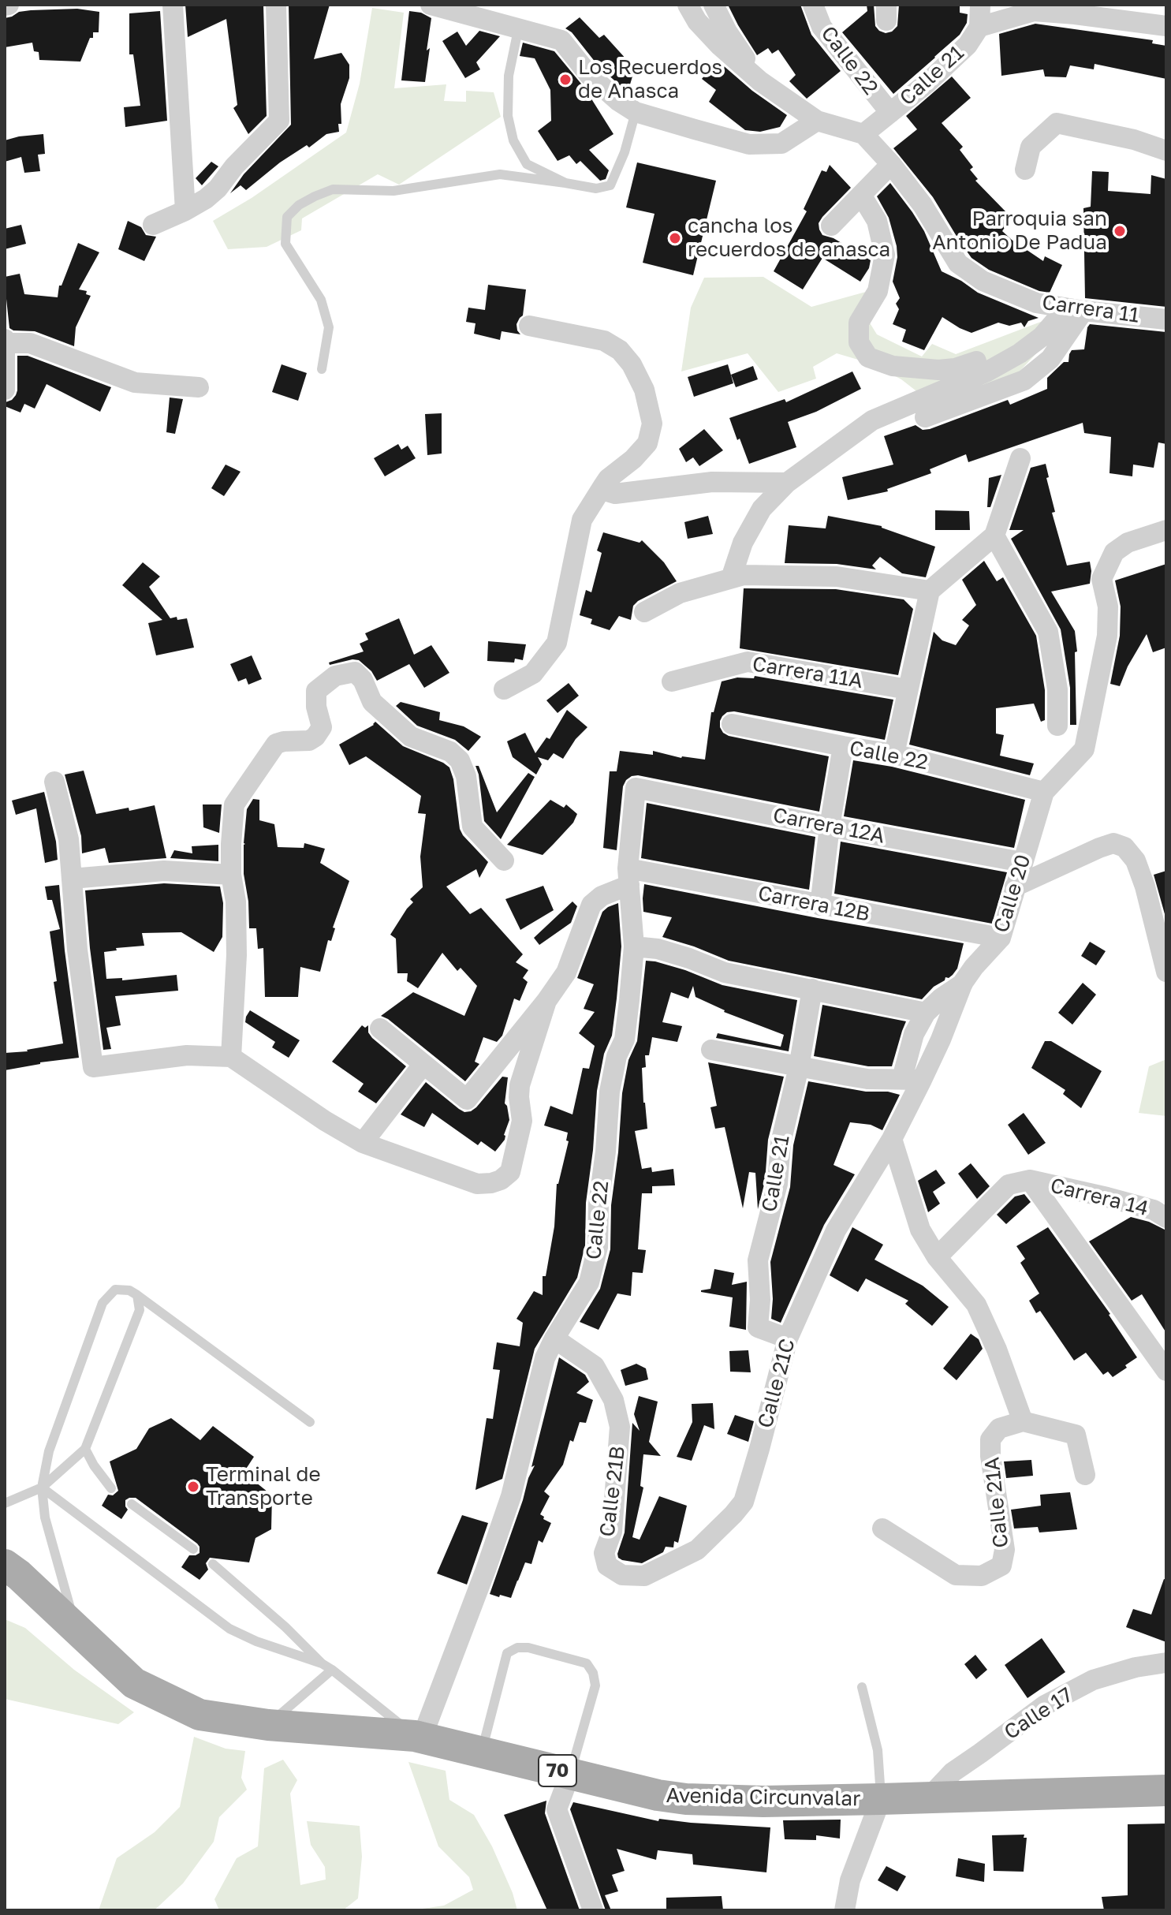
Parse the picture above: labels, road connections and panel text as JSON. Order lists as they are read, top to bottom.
{
  "streets": {
    "main road": ["70", "Avenida Circunvalar"],
    "street": [
      "Calle 22",
      "Calle 21",
      "Carrera 11",
      "Carrera 11A",
      "Carrera 12A",
      "Calle 20",
      "Carrera 12B",
      "Carrera 14",
      "Calle 21C",
      "Calle 21B",
      "Calle 21A",
      "Calle 17"
    ]
  },
  "crossings": [
    ["Calle 22", "Calle 21"],
    ["Calle 22", "Carrera 12A"],
    ["Calle 22", "Calle 20"],
    ["Calle 22", "Carrera 12B"],
    ["Calle 22", "Calle 21B"],
    ["Calle 22", "Avenida Circunvalar"],
    ["Calle 21", "Carrera 11"],
    ["Calle 21", "Calle 21C"],
    ["Carrera 12A", "Calle 20"],
    ["Calle 20", "Carrera 12B"],
    ["Calle 20", "Calle 21C"],
    ["Calle 21C", "Calle 21B"],
    ["Calle 17", "Avenida Circunvalar"]
  ],
  "places": [
    "Los Recuerdos de Anasca",
    "Parroquia san Antonio De Padua",
    "cancha los recuerdos de anasca",
    "Terminal de Transporte"
  ]
}
